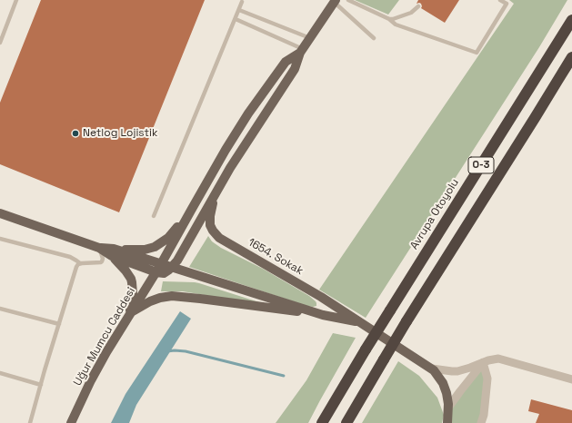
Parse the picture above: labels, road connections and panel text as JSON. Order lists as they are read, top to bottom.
{
  "streets": {
    "highway": ["O-3", "Avrupa Otoyolu"],
    "main road": ["1654. Sokak", "Uğur Mumcu Caddesi"]
  },
  "crossings": [
    ["1654. Sokak", "Uğur Mumcu Caddesi"]
  ],
  "places": ["Netlog Lojistik"]
}
